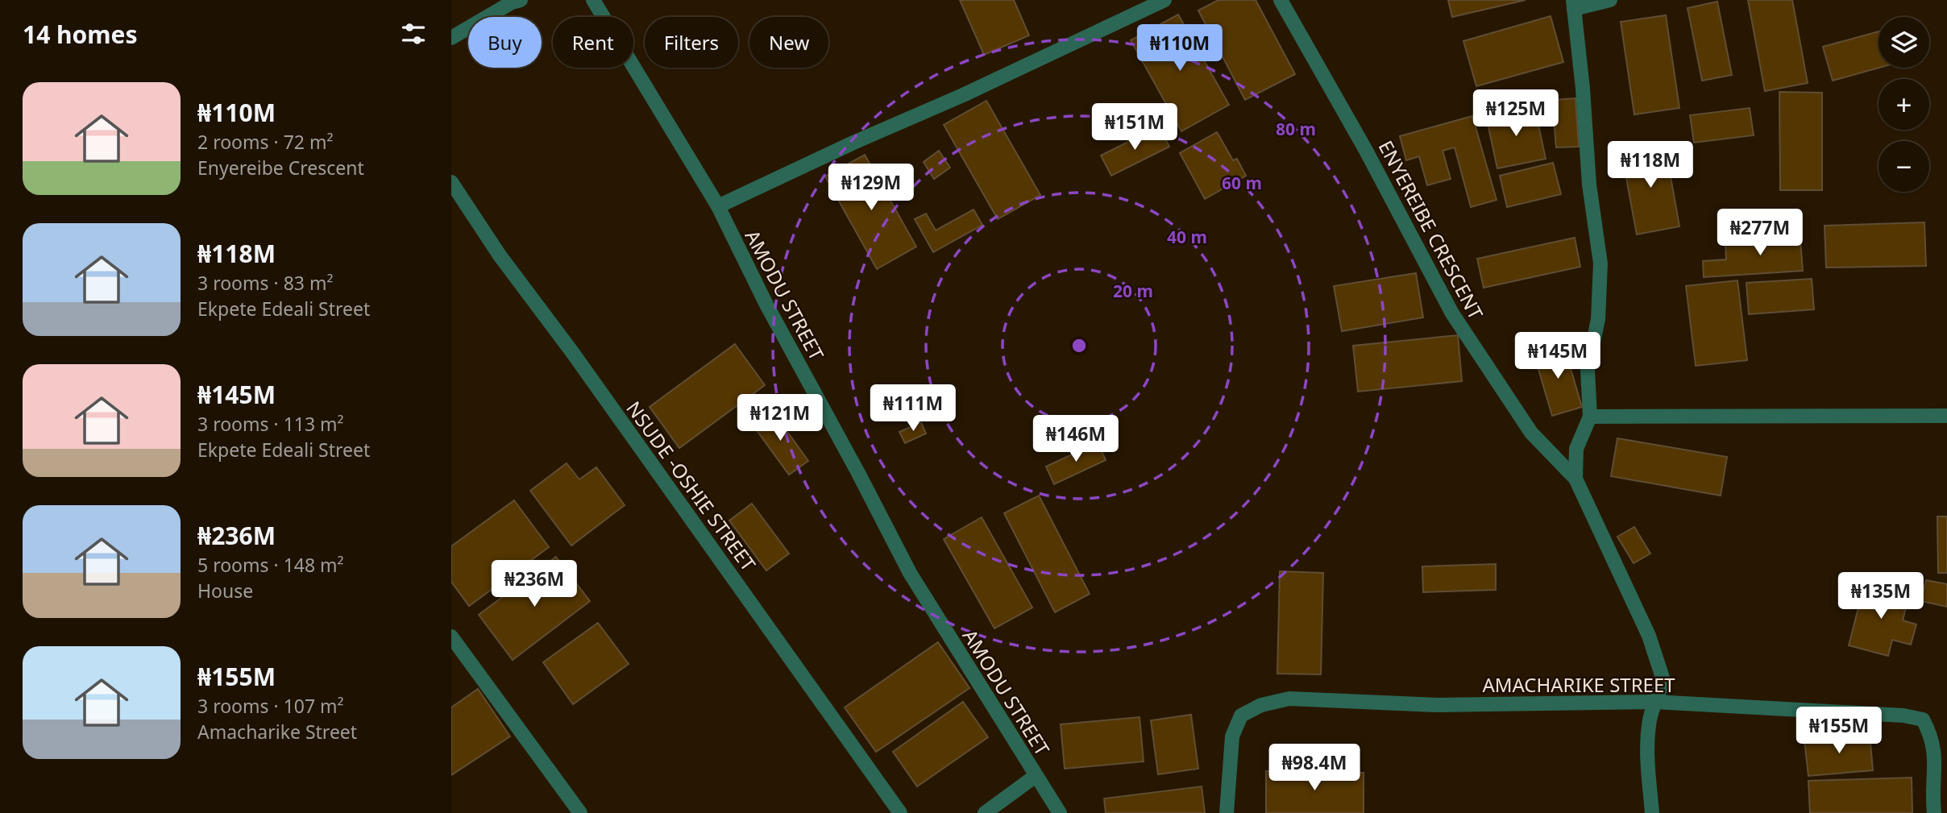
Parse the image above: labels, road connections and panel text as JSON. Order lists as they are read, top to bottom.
{
  "streets": {
    "street": [
      "ENYEREIBE CRESCENT",
      "AMODU STREET",
      "NSUDE -OSHIE STREET",
      "AMACHARIKE STREET"
    ]
  },
  "crossings": [
    ["ENYEREIBE CRESCENT", "AMACHARIKE STREET"]
  ],
  "page": {
    "heading": "14 homes",
    "map_buttons": ["+", "−"],
    "chip": [
      "Buy",
      "Rent",
      "Filters",
      "New"
    ],
    "price": [
      "₦110M",
      "₦125M",
      "₦151M",
      "₦118M",
      "₦129M",
      "₦277M",
      "₦145M",
      "₦111M",
      "₦121M",
      "₦146M",
      "₦236M",
      "₦135M",
      "₦155M",
      "₦98.4M"
    ],
    "list": [
      {
        "name": "₦110M",
        "note": "2 rooms · 72 m² · Enyereibe Crescent"
      },
      {
        "name": "₦118M",
        "note": "3 rooms · 83 m² · Ekpete Edeali Street"
      },
      {
        "name": "₦145M",
        "note": "3 rooms · 113 m² · Ekpete Edeali Street"
      },
      {
        "name": "₦236M",
        "note": "5 rooms · 148 m² · House"
      },
      {
        "name": "₦155M",
        "note": "3 rooms · 107 m² · Amacharike Street"
      }
    ]
  },
  "rings": [
    "80 m",
    "60 m",
    "40 m",
    "20 m"
  ]
}
